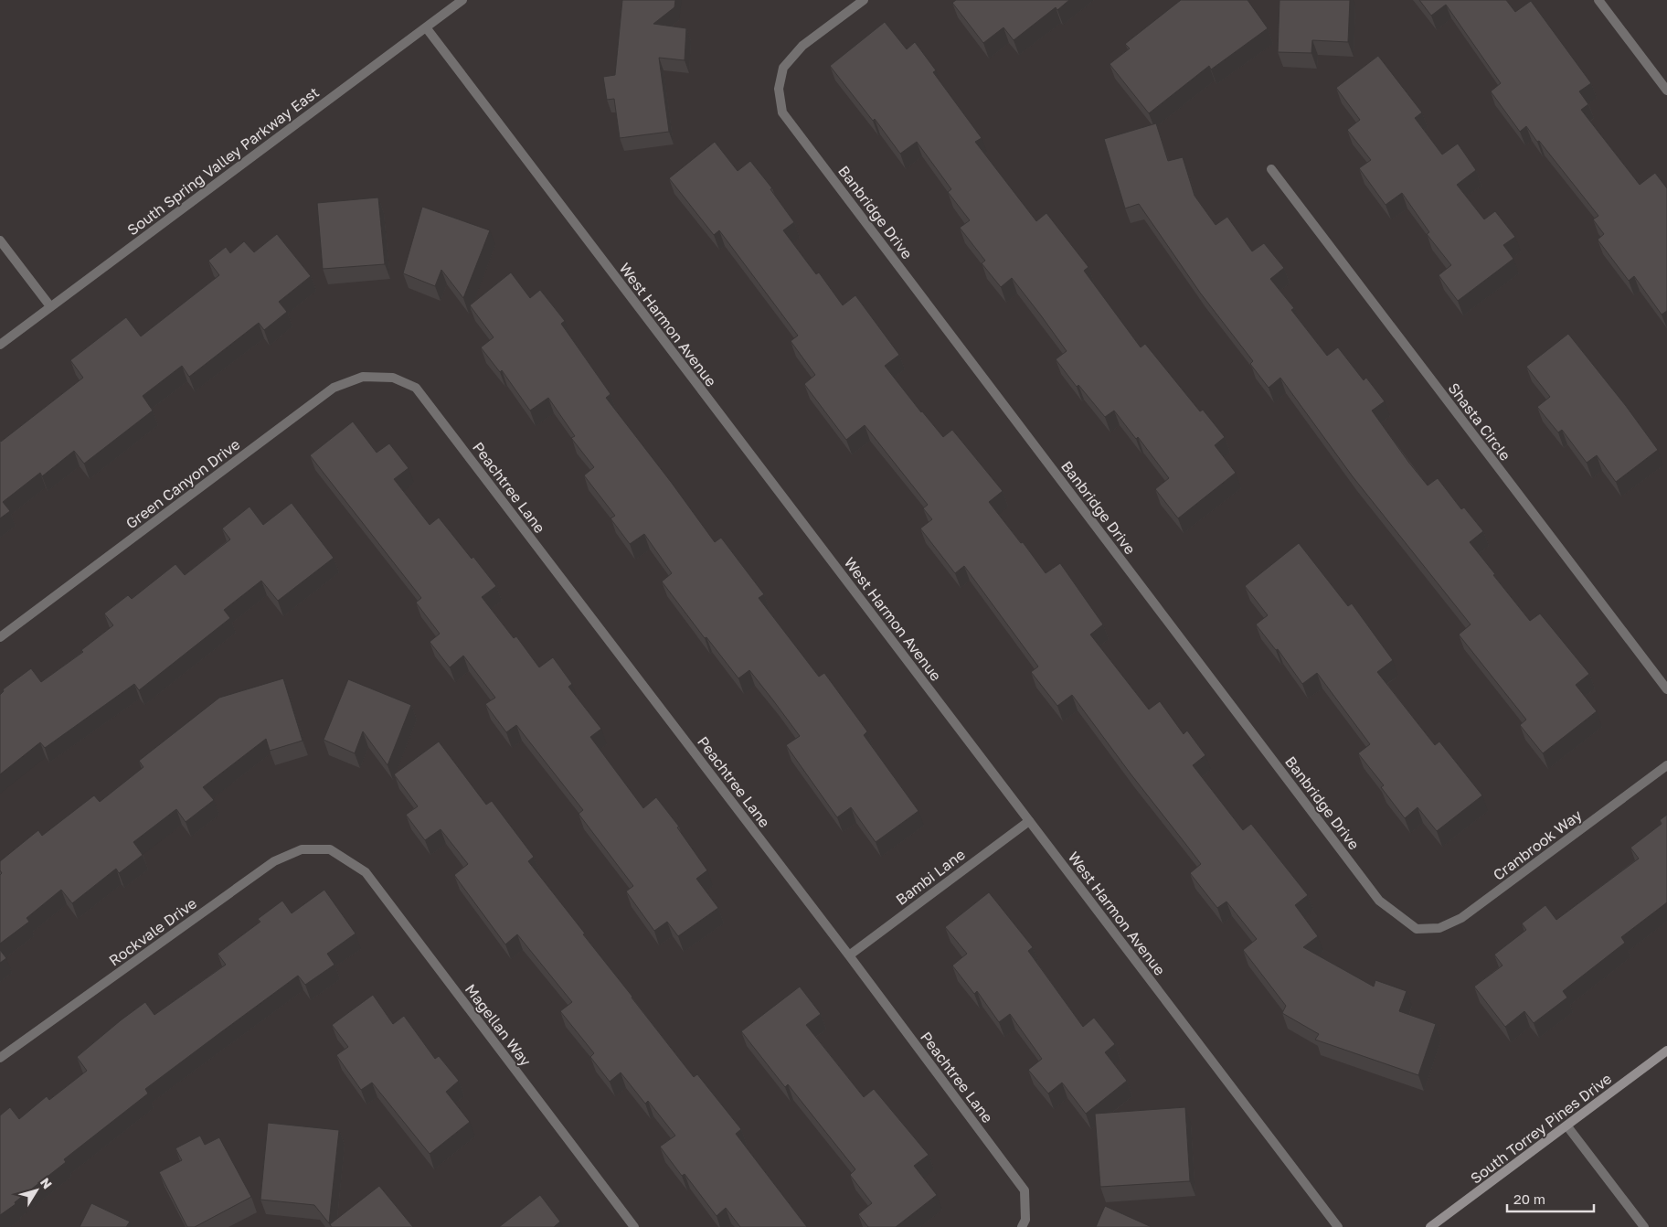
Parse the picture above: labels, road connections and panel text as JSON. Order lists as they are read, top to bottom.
{
  "streets": {
    "main road": ["South Torrey Pines Drive"],
    "street": [
      "South Spring Valley Parkway East",
      "Banbridge Drive",
      "West Harmon Avenue",
      "Shasta Circle",
      "Green Canyon Drive",
      "Peachtree Lane",
      "Cranbrook Way",
      "Bambi Lane",
      "Rockvale Drive",
      "Magellan Way"
    ]
  },
  "crossings": [
    ["South Spring Valley Parkway East", "West Harmon Avenue"],
    ["Banbridge Drive", "Cranbrook Way"],
    ["West Harmon Avenue", "Bambi Lane"],
    ["Green Canyon Drive", "Peachtree Lane"],
    ["Peachtree Lane", "Bambi Lane"],
    ["Rockvale Drive", "Magellan Way"]
  ],
  "scale_bar": "20 m",
  "north": "top right"
}
